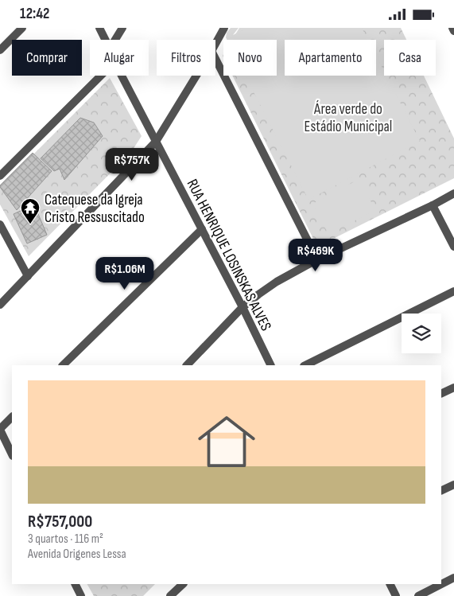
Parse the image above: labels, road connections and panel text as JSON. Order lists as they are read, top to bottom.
{
  "streets": {
    "street": ["RUA HENRIQUE LOSINSKAS ALVES"]
  },
  "parks": ["Área verde do Estádio Municipal"],
  "places": {
    "temple": ["Catequese da Igreja Cristo Ressuscitado"]
  },
  "page": {
    "status": "12:42",
    "chip": [
      "Comprar",
      "Alugar",
      "Filtros",
      "Novo",
      "Apartamento",
      "Casa"
    ],
    "price": ["R$757K", "R$469K", "R$1.06M"],
    "list": [
      {
        "name": "R$757,000",
        "note": "3 quartos · 116 m² · Avenida Origenes Lessa"
      }
    ]
  }
}
